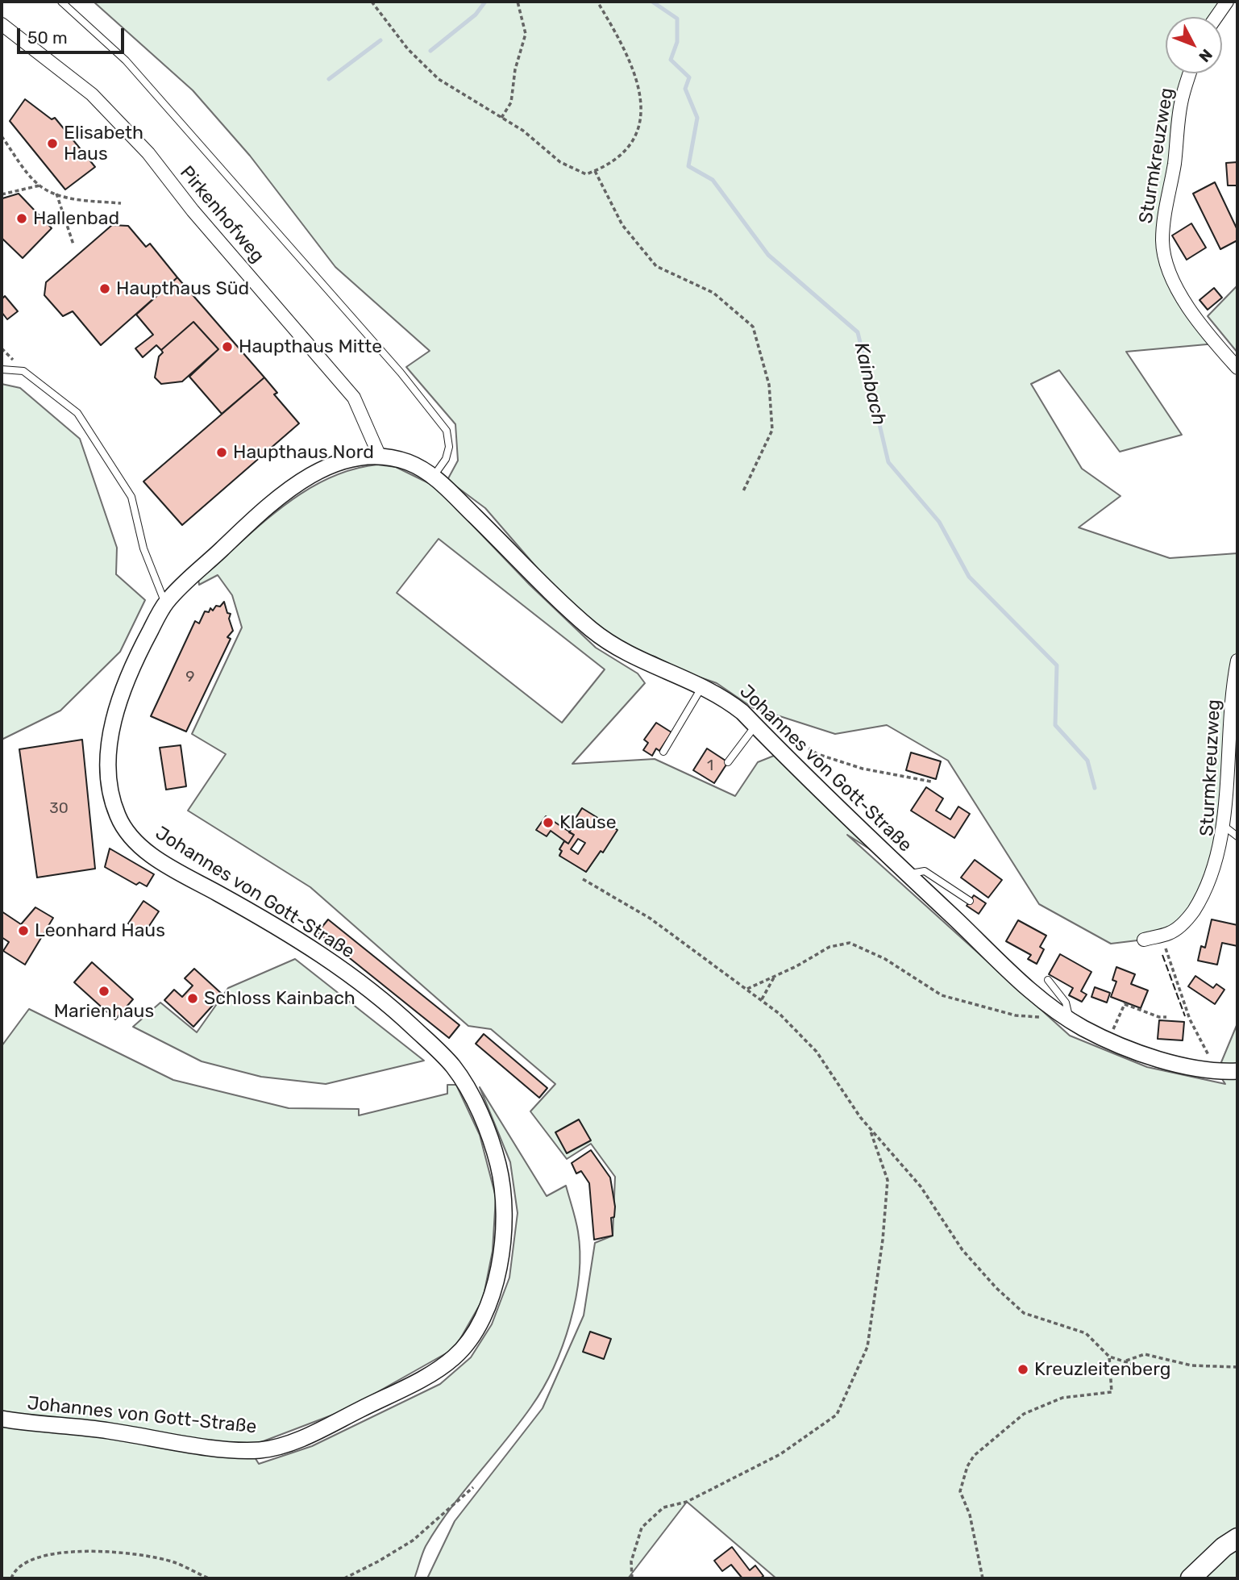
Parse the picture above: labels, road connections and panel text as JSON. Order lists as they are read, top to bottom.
{
  "streets": {
    "street": ["Sturmkreuzweg", "Pirkenhofweg", "Johannes von Gott-Straße"]
  },
  "crossings": [
    ["Pirkenhofweg", "Johannes von Gott-Straße"]
  ],
  "water": ["Kainbach"],
  "places": [
    "Elisabeth Haus",
    "Hallenbad",
    "Haupthaus Süd",
    "Haupthaus Mitte",
    "Haupthaus Nord",
    "Klause",
    "Leonhard Haus",
    "Marienhaus",
    "Schloss Kainbach",
    "Kreuzleitenberg"
  ],
  "house_numbers": ["9", "1", "30"],
  "scale_bar": "50 m",
  "north": "bottom right"
}
